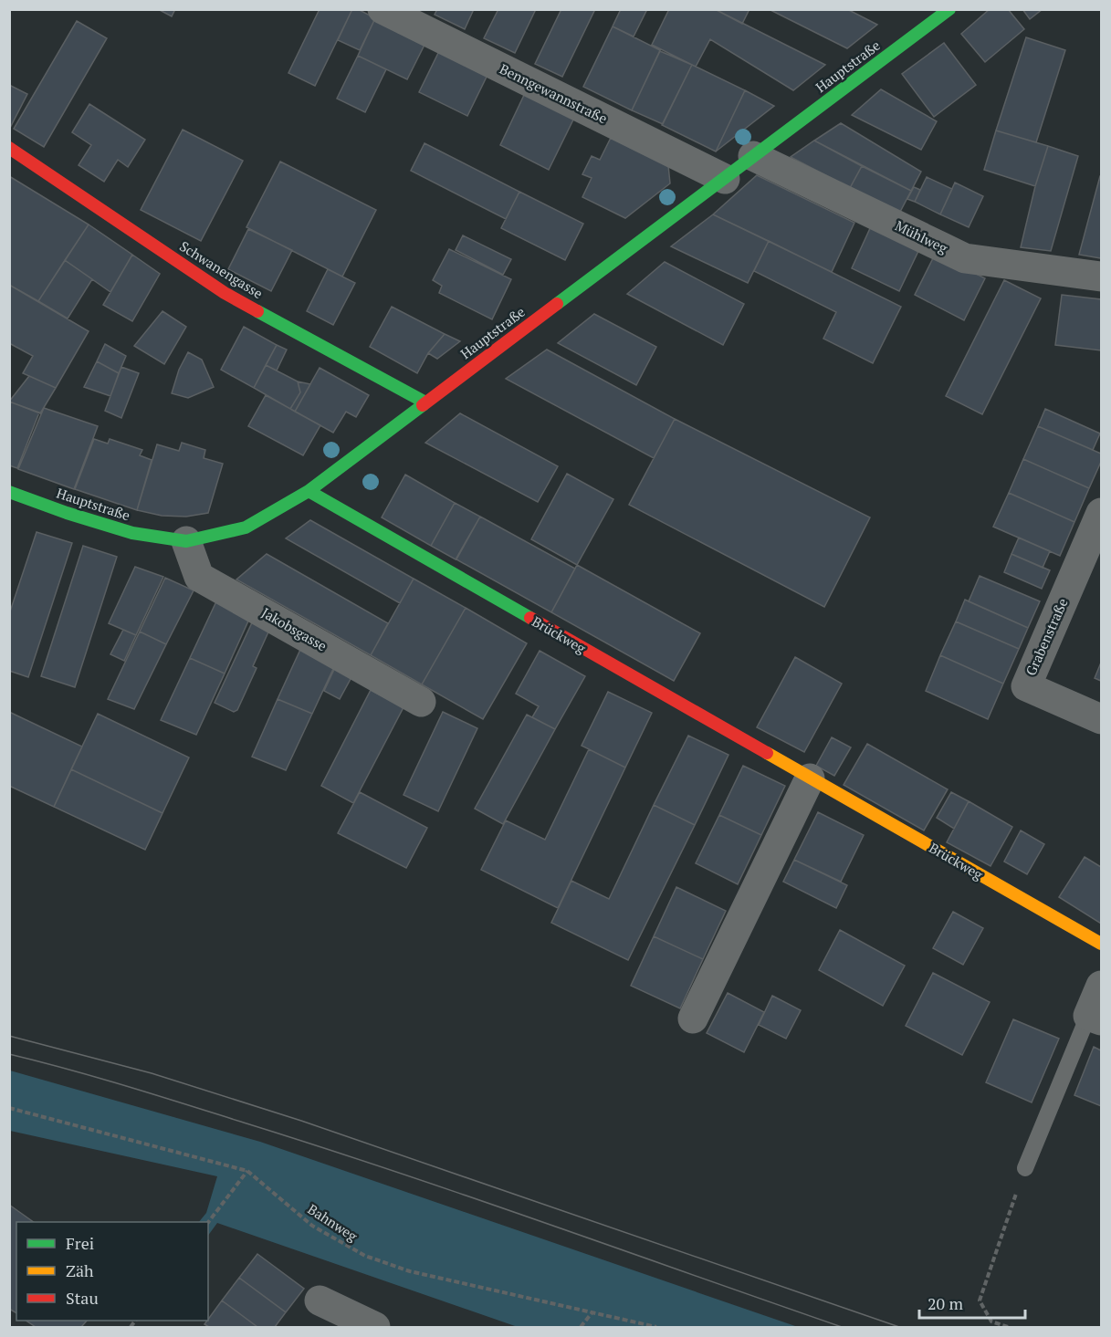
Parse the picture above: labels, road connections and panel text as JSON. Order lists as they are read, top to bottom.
{
  "streets": {
    "street": [
      "Hauptstraße",
      "Benngewannstraße",
      "Mühlweg",
      "Schwanengasse",
      "Jakobsgasse",
      "Brückweg",
      "Grabenstraße"
    ],
    "path": ["Bahnweg"]
  },
  "crossings": [
    ["Hauptstraße", "Benngewannstraße"],
    ["Hauptstraße", "Mühlweg"],
    ["Hauptstraße", "Schwanengasse"],
    ["Hauptstraße", "Jakobsgasse"],
    ["Hauptstraße", "Brückweg"]
  ],
  "legend": ["Frei", "Zäh", "Stau"],
  "scale_bar": "20 m"
}
